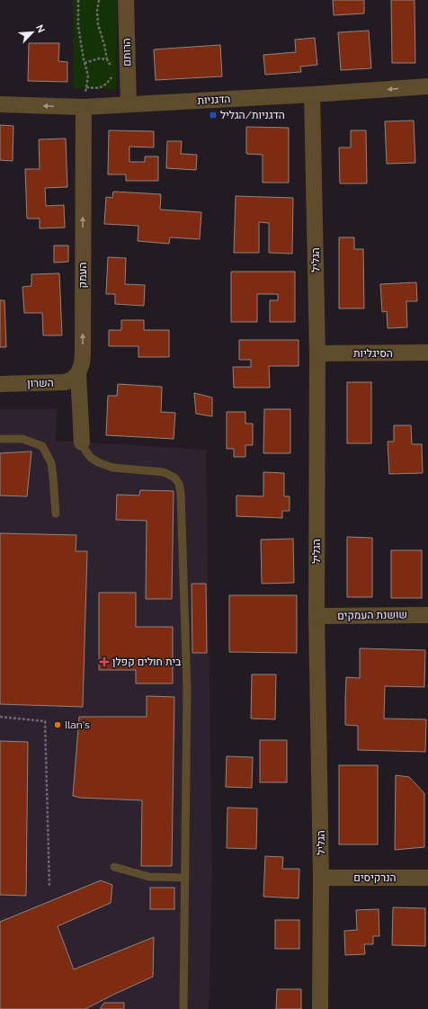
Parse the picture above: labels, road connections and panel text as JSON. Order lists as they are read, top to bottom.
{
  "streets": {
    "street": [
      "הרותם",
      "הדגניות",
      "הגליל",
      "העמק",
      "הסיגליות",
      "השרון",
      "שושנת העמקים",
      "הנרקיסים"
    ]
  },
  "crossings": [
    ["הרותם", "הדגניות"],
    ["הדגניות", "הגליל"],
    ["הדגניות", "העמק"],
    ["הגליל", "הסיגליות"],
    ["הגליל", "שושנת העמקים"],
    ["הגליל", "הנרקיסים"],
    ["העמק", "השרון"]
  ],
  "one_way": ["הדגניות", "העמק"],
  "places": {
    "transit": ["הדגניות/הגליל"],
    "health": ["בית חולים קפלן"],
    "other": ["Ilan's"]
  },
  "north": "top right"
}
